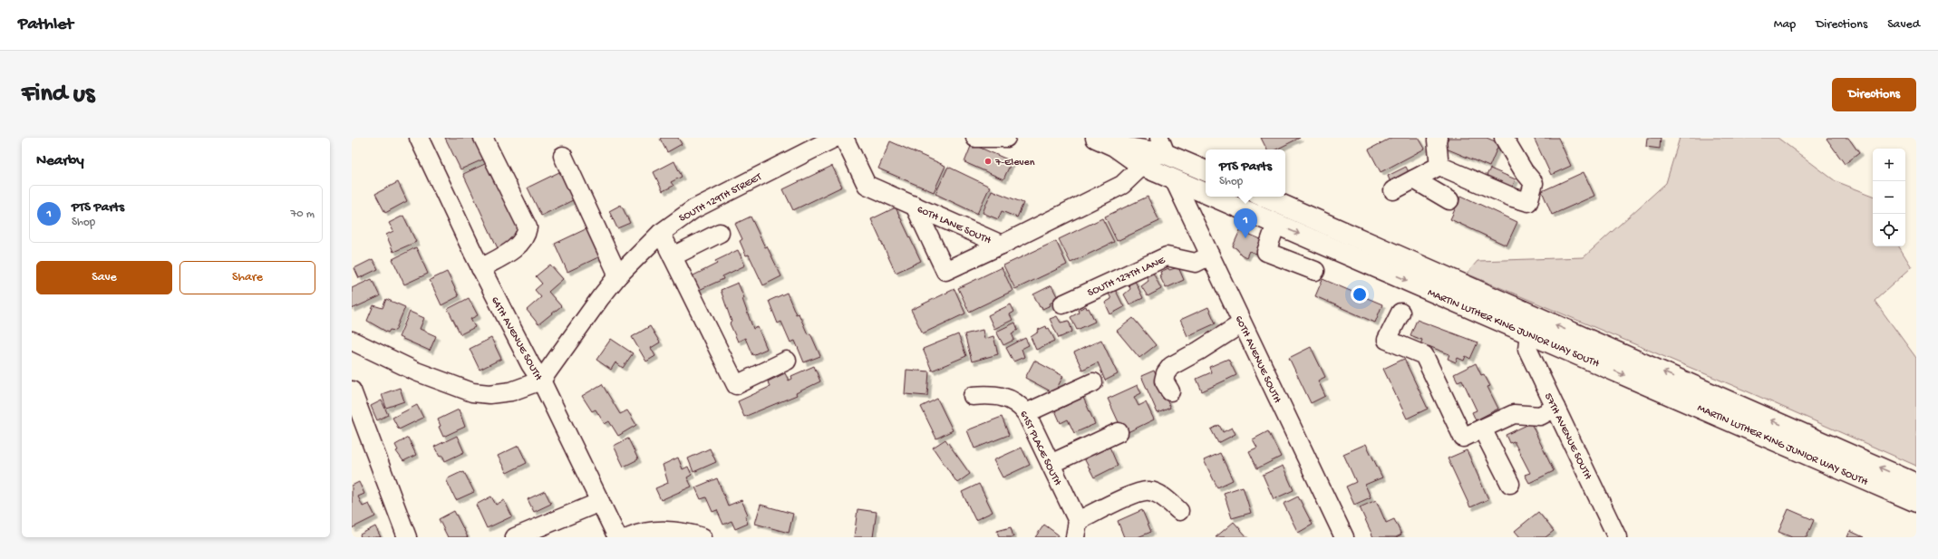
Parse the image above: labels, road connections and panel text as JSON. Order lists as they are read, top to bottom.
{
  "streets": {
    "main road": ["MARTIN LUTHER KING JUNIOR WAY SOUTH"],
    "street": [
      "SOUTH 129TH STREET",
      "60TH LANE SOUTH",
      "SOUTH 127TH LANE",
      "64TH AVENUE SOUTH",
      "60TH AVENUE SOUTH",
      "57TH AVENUE SOUTH",
      "61ST PLACE SOUTH"
    ]
  },
  "crossings": [
    ["SOUTH 129TH STREET", "64TH AVENUE SOUTH"],
    ["60TH LANE SOUTH", "MARTIN LUTHER KING JUNIOR WAY SOUTH"],
    ["SOUTH 127TH LANE", "60TH AVENUE SOUTH"],
    ["MARTIN LUTHER KING JUNIOR WAY SOUTH", "60TH AVENUE SOUTH"],
    ["MARTIN LUTHER KING JUNIOR WAY SOUTH", "57TH AVENUE SOUTH"]
  ],
  "places": ["7-Eleven"],
  "page": {
    "header": "Pathlet",
    "nav": ["Map", "Directions", "Saved"],
    "buttons": [
      "Directions",
      ["Save", "Share"]
    ],
    "title": "Find us",
    "heading": "Nearby",
    "map_buttons": ["+", "−"],
    "popup": ["PTS Parts", "Shop"],
    "list": [
      {
        "mark": "1",
        "name": "PTS Parts",
        "note": "Shop",
        "value": "70 m"
      }
    ],
    "pins": "1"
  }
}
